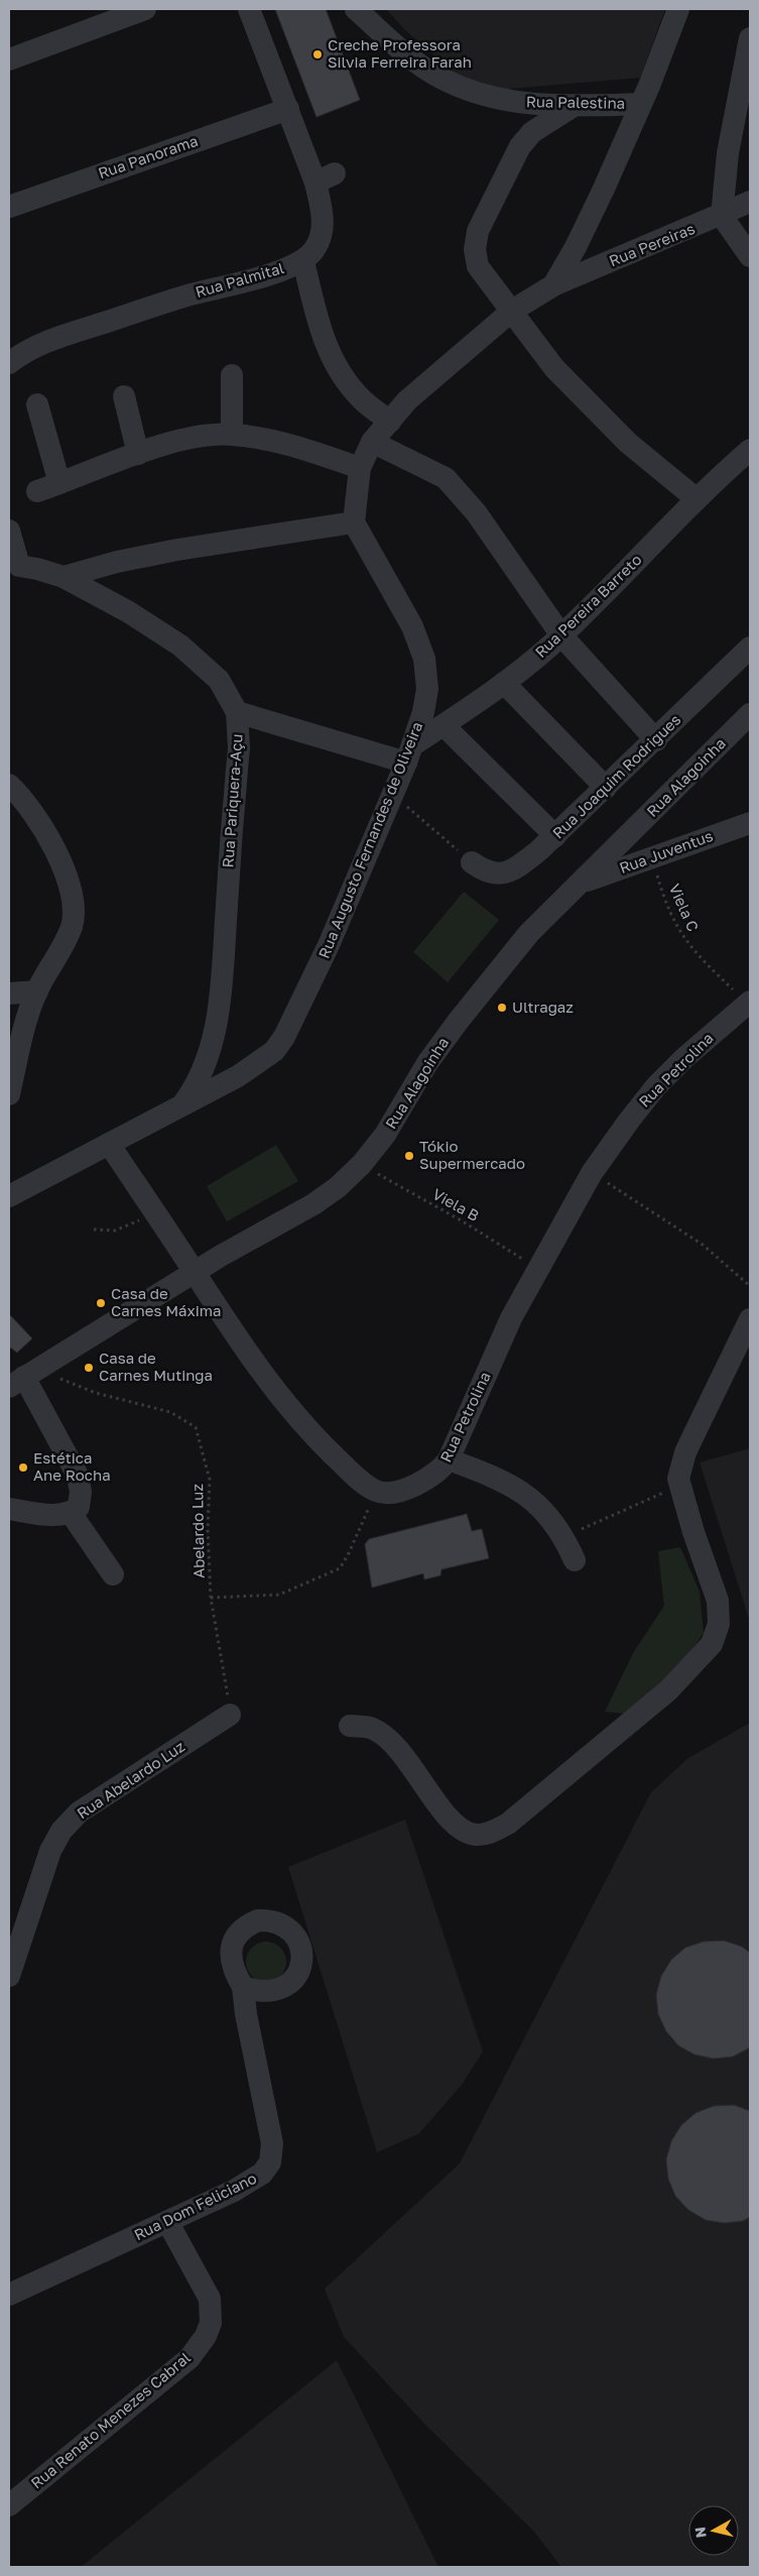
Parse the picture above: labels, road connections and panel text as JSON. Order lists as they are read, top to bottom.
{
  "streets": {
    "street": [
      "Rua Palestina",
      "Rua Panorama",
      "Rua Pereiras",
      "Rua Palmital",
      "Rua Pereira Barreto",
      "Rua Joaquim Rodrigues",
      "Rua Alagoinha",
      "Rua Pariquera-Açu",
      "Rua Augusto Fernandes de Oliveira",
      "Rua Juventus",
      "Rua Petrolina",
      "Rua Abelardo Luz",
      "Rua Dom Feliciano",
      "Rua Renato Menezes Cabral"
    ],
    "path": ["Viela C", "Viela B", "Abelardo Luz"]
  },
  "crossings": [
    ["Rua Panorama", "Rua Palmital"],
    ["Rua Pereira Barreto", "Rua Augusto Fernandes de Oliveira"],
    ["Rua Alagoinha", "Rua Juventus"],
    ["Rua Alagoinha", "Viela B"],
    ["Rua Alagoinha", "Abelardo Luz"],
    ["Rua Pariquera-Açu", "Rua Augusto Fernandes de Oliveira"],
    ["Rua Juventus", "Viela C"],
    ["Viela C", "Rua Petrolina"],
    ["Rua Petrolina", "Viela B"],
    ["Abelardo Luz", "Rua Abelardo Luz"],
    ["Rua Dom Feliciano", "Rua Renato Menezes Cabral"]
  ],
  "places": [
    "Creche Professora Silvia Ferreira Farah",
    "Ultragaz",
    "Tókio Supermercado",
    "Casa de Carnes Máxima",
    "Casa de Carnes Mutinga",
    "Estética Ane Rocha"
  ],
  "north": "left"
}
